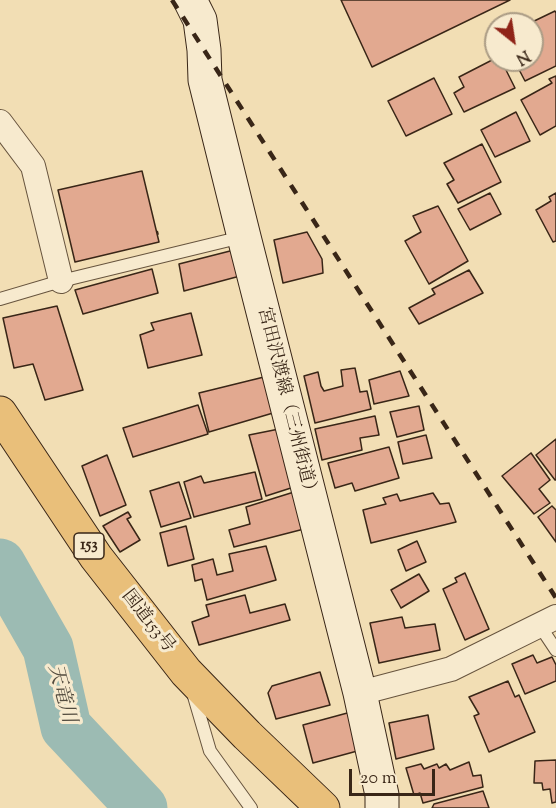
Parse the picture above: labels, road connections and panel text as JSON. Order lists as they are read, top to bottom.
{
  "streets": {
    "highway": ["153", "国道153号"],
    "main road": ["宮田沢渡線（三州街道）"]
  },
  "water": ["天竜川"],
  "scale_bar": "20 m",
  "north": "bottom right"
}
